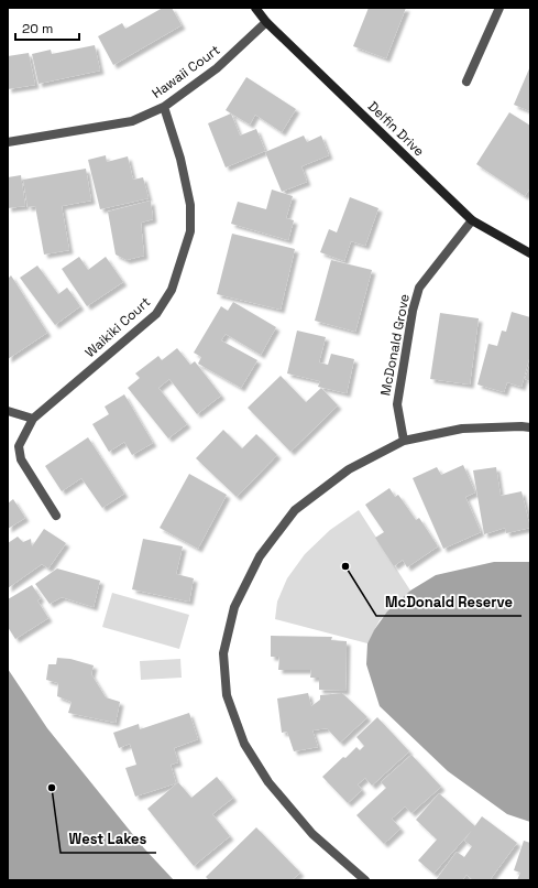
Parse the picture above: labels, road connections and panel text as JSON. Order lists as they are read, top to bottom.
{
  "streets": {
    "street": [
      "Hawaii Court",
      "Delfin Drive",
      "Waikiki Court",
      "McDonald Grove"
    ]
  },
  "crossings": [
    ["Hawaii Court", "Delfin Drive"],
    ["Hawaii Court", "Waikiki Court"],
    ["Delfin Drive", "McDonald Grove"]
  ],
  "places": ["McDonald Reserve", "West Lakes"],
  "scale_bar": "20 m"
}
